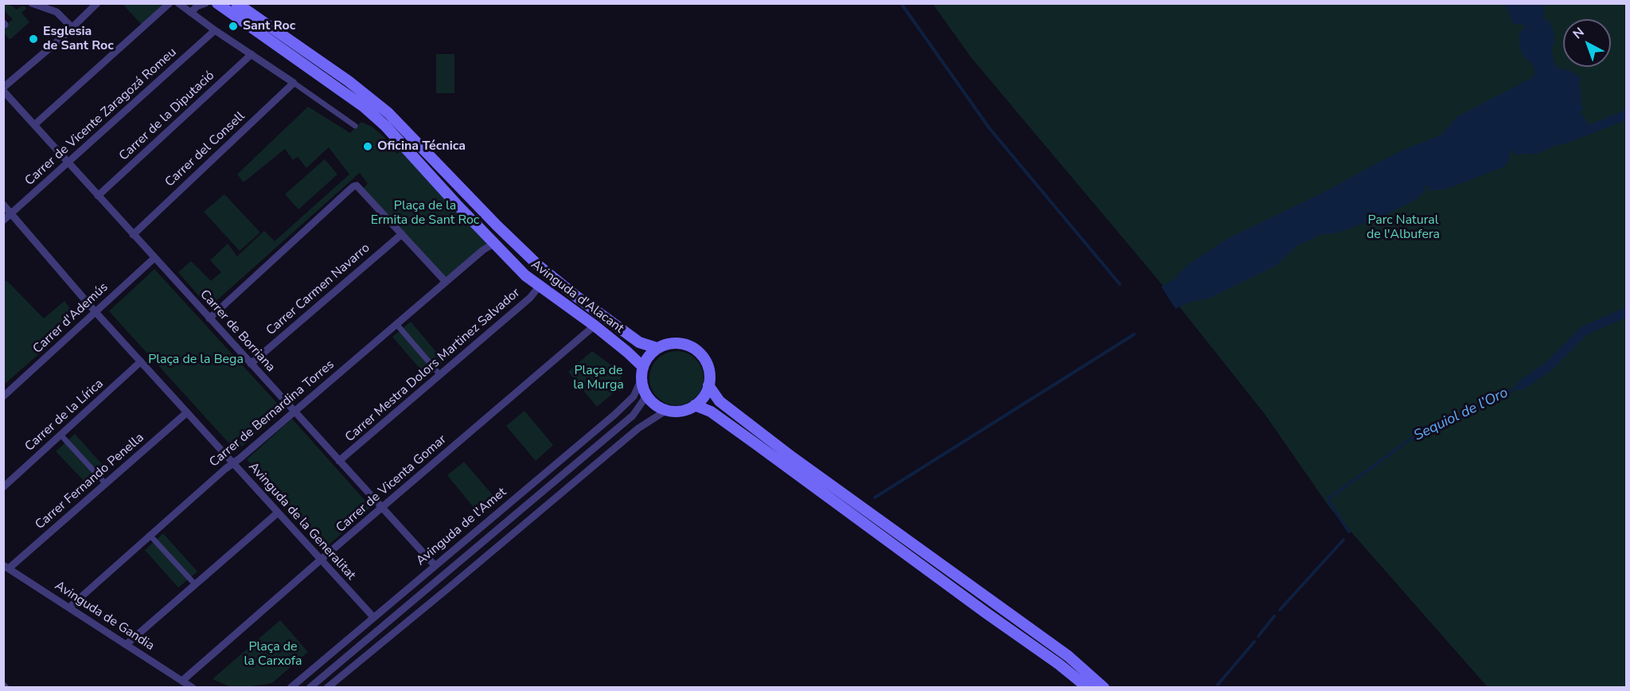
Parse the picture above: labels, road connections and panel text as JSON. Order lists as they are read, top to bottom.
{
  "streets": {
    "main road": ["Avinguda d'Alacant"],
    "street": [
      "Carrer de la Diputació",
      "Carrer de Vicente Zaragozá Romeu",
      "Carrer del Consell",
      "Carrer Carmen Navarro",
      "Carrer d'Ademús",
      "Carrer de Borriana",
      "Carrer Mestra Dolors Martinez Salvador",
      "Carrer de Bernardina Torres",
      "Carrer de la Lírica",
      "Carrer Fernando Penella",
      "Carrer de Vicenta Gomar",
      "Avinguda de la Generalitat",
      "Avinguda de l'Amet",
      "Avinguda de Gandia"
    ]
  },
  "crossings": [
    ["Carrer de la Diputació", "Carrer de Borriana"],
    ["Carrer de Vicente Zaragozá Romeu", "Carrer de Borriana"],
    ["Carrer de Vicente Zaragozá Romeu", "Avinguda de la Generalitat"],
    ["Carrer del Consell", "Carrer de Borriana"],
    ["Carrer Carmen Navarro", "Carrer de Borriana"],
    ["Avinguda d'Alacant", "Carrer Mestra Dolors Martinez Salvador"],
    ["Avinguda d'Alacant", "Carrer de Bernardina Torres"],
    ["Avinguda d'Alacant", "Carrer de Vicenta Gomar"],
    ["Avinguda d'Alacant", "Avinguda de l'Amet"],
    ["Carrer d'Ademús", "Carrer de Borriana"],
    ["Carrer d'Ademús", "Avinguda de la Generalitat"],
    ["Carrer de Borriana", "Carrer Mestra Dolors Martinez Salvador"],
    ["Carrer de Borriana", "Carrer de Bernardina Torres"],
    ["Carrer de Borriana", "Carrer de Vicenta Gomar"],
    ["Carrer de Borriana", "Avinguda de l'Amet"],
    ["Carrer de Bernardina Torres", "Avinguda de la Generalitat"],
    ["Carrer de Bernardina Torres", "Avinguda de Gandia"],
    ["Carrer de la Lírica", "Avinguda de la Generalitat"],
    ["Carrer Fernando Penella", "Avinguda de la Generalitat"],
    ["Carrer Fernando Penella", "Avinguda de Gandia"],
    ["Carrer de Vicenta Gomar", "Avinguda de la Generalitat"],
    ["Carrer de Vicenta Gomar", "Avinguda de Gandia"],
    ["Avinguda de la Generalitat", "Avinguda de l'Amet"]
  ],
  "water": ["Sequiol de l’Oro"],
  "parks": [
    "Plaça de la Ermita de Sant Roc",
    "Parc Natural de l'Albufera",
    "Plaça de la Bega",
    "Plaça de la Murga",
    "Plaça de la Carxofa"
  ],
  "places": ["Sant Roc", "Esglesia de Sant Roc", "Oficina Técnica"],
  "north": "top left"
}
